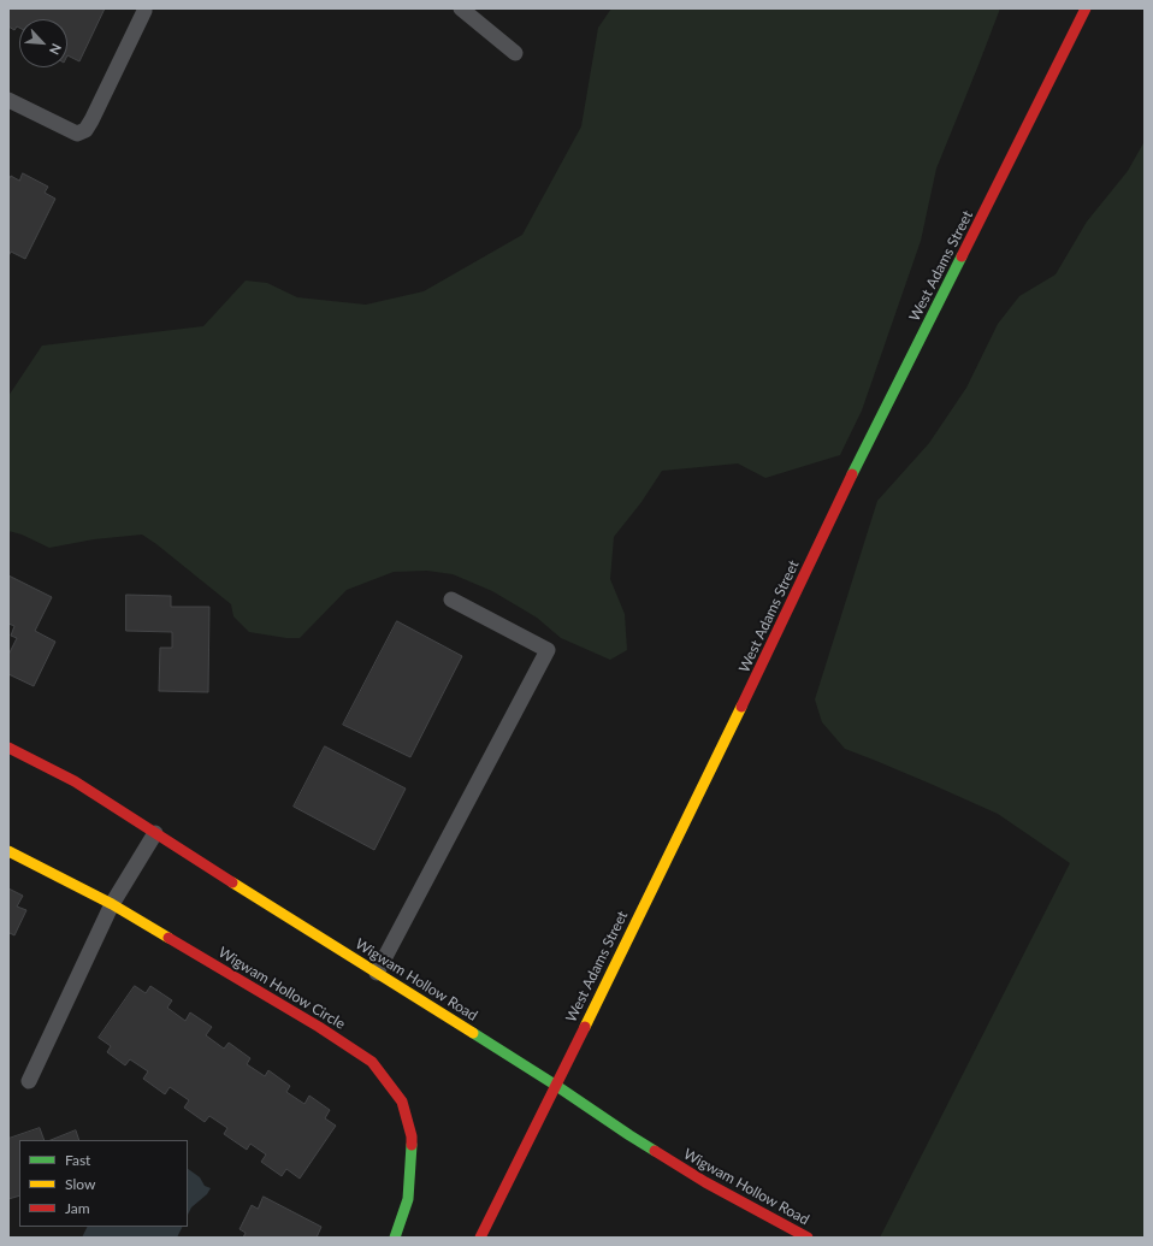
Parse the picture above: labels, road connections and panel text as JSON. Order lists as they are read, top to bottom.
{
  "streets": {
    "street": ["West Adams Street", "Wigwam Hollow Road", "Wigwam Hollow Circle"]
  },
  "crossings": [
    ["West Adams Street", "Wigwam Hollow Road"]
  ],
  "legend": ["Fast", "Slow", "Jam"],
  "north": "bottom right"
}
